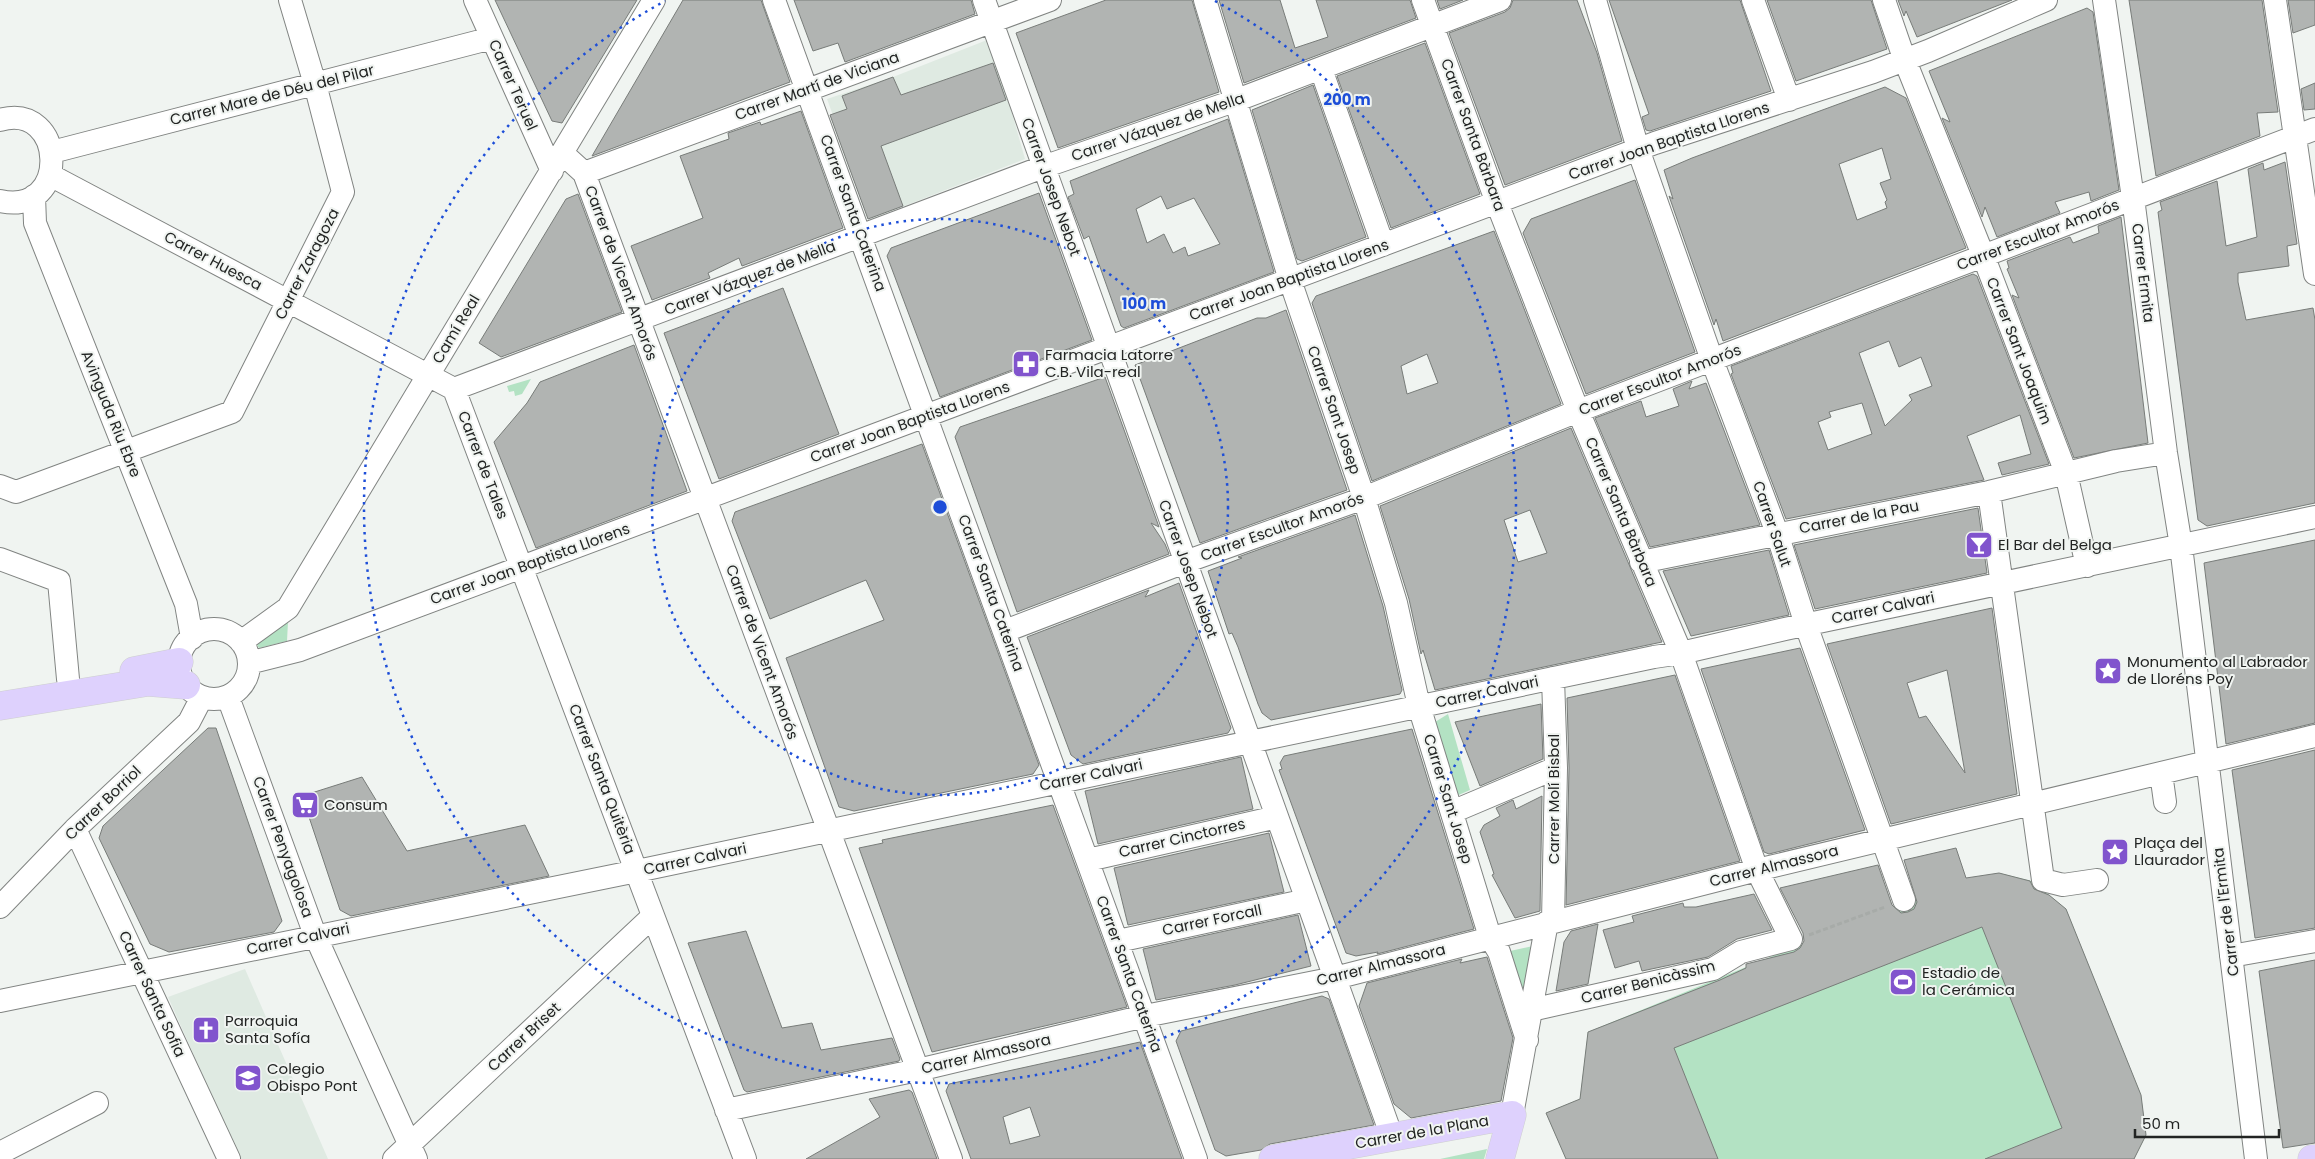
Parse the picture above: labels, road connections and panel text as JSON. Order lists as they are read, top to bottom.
{
  "streets": {
    "main road": ["Carrer de la Plana"],
    "street": [
      "Carrer Teruel",
      "Carrer Martí de Viciana",
      "Carrer Mare de Déu del Pilar",
      "Carrer Vázquez de Mella",
      "Carrer Santa Bàrbara",
      "Carrer Joan Baptista Llorens",
      "Carrer Josep Nebot",
      "Carrer Santa Caterina",
      "Carrer Escultor Amorós",
      "Carrer Huesca",
      "Carrer Zaragoza",
      "Carrer de Vicent Amorós",
      "Carrer Ermita",
      "Camí Real",
      "Carrer Sant Joaquim",
      "Carrer Sant Josep",
      "Avinguda Riu Ebre",
      "Carrer de Tales",
      "Carrer de la Pau",
      "Carrer Salut",
      "Carrer Calvari",
      "Carrer Santa Quitèria",
      "Carrer Molí Bisbal",
      "Carrer Borriol",
      "Carrer Cinctorres",
      "Carrer Penyagolosa",
      "Carrer Almassora",
      "Carrer de l'Ermita",
      "Carrer Forcall",
      "Carrer Benicàssim",
      "Carrer Santa Sofia",
      "Carrer Briset"
    ]
  },
  "crossings": [
    ["Carrer Teruel", "Carrer Mare de Déu del Pilar"],
    ["Carrer Teruel", "Carrer de Vicent Amorós"],
    ["Carrer Teruel", "Camí Real"],
    ["Carrer Martí de Viciana", "Carrer Josep Nebot"],
    ["Carrer Martí de Viciana", "Carrer Santa Caterina"],
    ["Carrer Martí de Viciana", "Carrer de Vicent Amorós"],
    ["Carrer Mare de Déu del Pilar", "Carrer Zaragoza"],
    ["Carrer Vázquez de Mella", "Carrer Santa Bàrbara"],
    ["Carrer Vázquez de Mella", "Carrer Josep Nebot"],
    ["Carrer Vázquez de Mella", "Carrer Santa Caterina"],
    ["Carrer Vázquez de Mella", "Carrer de Vicent Amorós"],
    ["Carrer Vázquez de Mella", "Carrer Sant Josep"],
    ["Carrer Vázquez de Mella", "Carrer de Tales"],
    ["Carrer Santa Bàrbara", "Carrer Joan Baptista Llorens"],
    ["Carrer Santa Bàrbara", "Carrer Escultor Amorós"],
    ["Carrer Santa Bàrbara", "Carrer de la Pau"],
    ["Carrer Santa Bàrbara", "Carrer Calvari"],
    ["Carrer Santa Bàrbara", "Carrer Almassora"],
    ["Carrer Santa Bàrbara", "Carrer Benicàssim"],
    ["Carrer Joan Baptista Llorens", "Carrer Josep Nebot"],
    ["Carrer Joan Baptista Llorens", "Carrer Santa Caterina"],
    ["Carrer Joan Baptista Llorens", "Carrer de Vicent Amorós"],
    ["Carrer Joan Baptista Llorens", "Camí Real"],
    ["Carrer Joan Baptista Llorens", "Carrer Sant Joaquim"],
    ["Carrer Joan Baptista Llorens", "Carrer Sant Josep"],
    ["Carrer Joan Baptista Llorens", "Avinguda Riu Ebre"],
    ["Carrer Joan Baptista Llorens", "Carrer de Tales"],
    ["Carrer Joan Baptista Llorens", "Carrer Salut"],
    ["Carrer Joan Baptista Llorens", "Carrer Santa Quitèria"],
    ["Carrer Joan Baptista Llorens", "Carrer Borriol"],
    ["Carrer Joan Baptista Llorens", "Carrer Penyagolosa"],
    ["Carrer Josep Nebot", "Carrer Escultor Amorós"],
    ["Carrer Josep Nebot", "Carrer Calvari"],
    ["Carrer Josep Nebot", "Carrer Cinctorres"],
    ["Carrer Josep Nebot", "Carrer Almassora"],
    ["Carrer Josep Nebot", "Carrer Forcall"],
    ["Carrer Josep Nebot", "Carrer de la Plana"],
    ["Carrer Santa Caterina", "Carrer Escultor Amorós"],
    ["Carrer Santa Caterina", "Carrer Calvari"],
    ["Carrer Santa Caterina", "Carrer Cinctorres"],
    ["Carrer Santa Caterina", "Carrer Almassora"],
    ["Carrer Santa Caterina", "Carrer Forcall"],
    ["Carrer Escultor Amorós", "Carrer Ermita"],
    ["Carrer Escultor Amorós", "Carrer Sant Joaquim"],
    ["Carrer Escultor Amorós", "Carrer Sant Josep"],
    ["Carrer Escultor Amorós", "Carrer Salut"],
    ["Carrer Huesca", "Carrer Zaragoza"],
    ["Carrer Huesca", "Camí Real"],
    ["Carrer Zaragoza", "Avinguda Riu Ebre"],
    ["Carrer de Vicent Amorós", "Camí Real"],
    ["Carrer de Vicent Amorós", "Carrer Calvari"],
    ["Carrer de Vicent Amorós", "Carrer Almassora"],
    ["Carrer Ermita", "Carrer Calvari"],
    ["Carrer Ermita", "Carrer de l'Ermita"],
    ["Camí Real", "Avinguda Riu Ebre"],
    ["Camí Real", "Carrer Borriol"],
    ["Camí Real", "Carrer Penyagolosa"],
    ["Carrer Sant Joaquim", "Carrer Calvari"],
    ["Carrer Sant Josep", "Carrer Calvari"],
    ["Carrer Sant Josep", "Carrer Almassora"],
    ["Avinguda Riu Ebre", "Carrer Borriol"],
    ["Avinguda Riu Ebre", "Carrer Penyagolosa"],
    ["Carrer de Tales", "Carrer Santa Quitèria"],
    ["Carrer de la Pau", "Carrer Salut"],
    ["Carrer Salut", "Carrer Calvari"],
    ["Carrer Salut", "Carrer Almassora"],
    ["Carrer Calvari", "Carrer Santa Quitèria"],
    ["Carrer Calvari", "Carrer Molí Bisbal"],
    ["Carrer Calvari", "Carrer Penyagolosa"],
    ["Carrer Calvari", "Carrer de l'Ermita"],
    ["Carrer Calvari", "Carrer Santa Sofia"],
    ["Carrer Santa Quitèria", "Carrer Almassora"],
    ["Carrer Santa Quitèria", "Carrer Briset"],
    ["Carrer Molí Bisbal", "Carrer Almassora"],
    ["Carrer Molí Bisbal", "Carrer Benicàssim"],
    ["Carrer Molí Bisbal", "Carrer de la Plana"],
    ["Carrer Borriol", "Carrer Penyagolosa"],
    ["Carrer Borriol", "Carrer Santa Sofia"],
    ["Carrer Penyagolosa", "Carrer Briset"]
  ],
  "places": {
    "pharmacy": ["Farmacia Latorre C.B. Vila-real"],
    "bar": ["El Bar del Belga"],
    "place": ["Monumento al Labrador de Lloréns Poy", "Plaça del Llaurador"],
    "supermarket": ["Consum"],
    "sports": ["Estadio de la Cerámica"],
    "church": ["Parroquia Santa Sofía"],
    "school or university": ["Colegio Obispo Pont"]
  },
  "scale_bar": "50 m",
  "rings": ["200 m", "100 m"]
}
